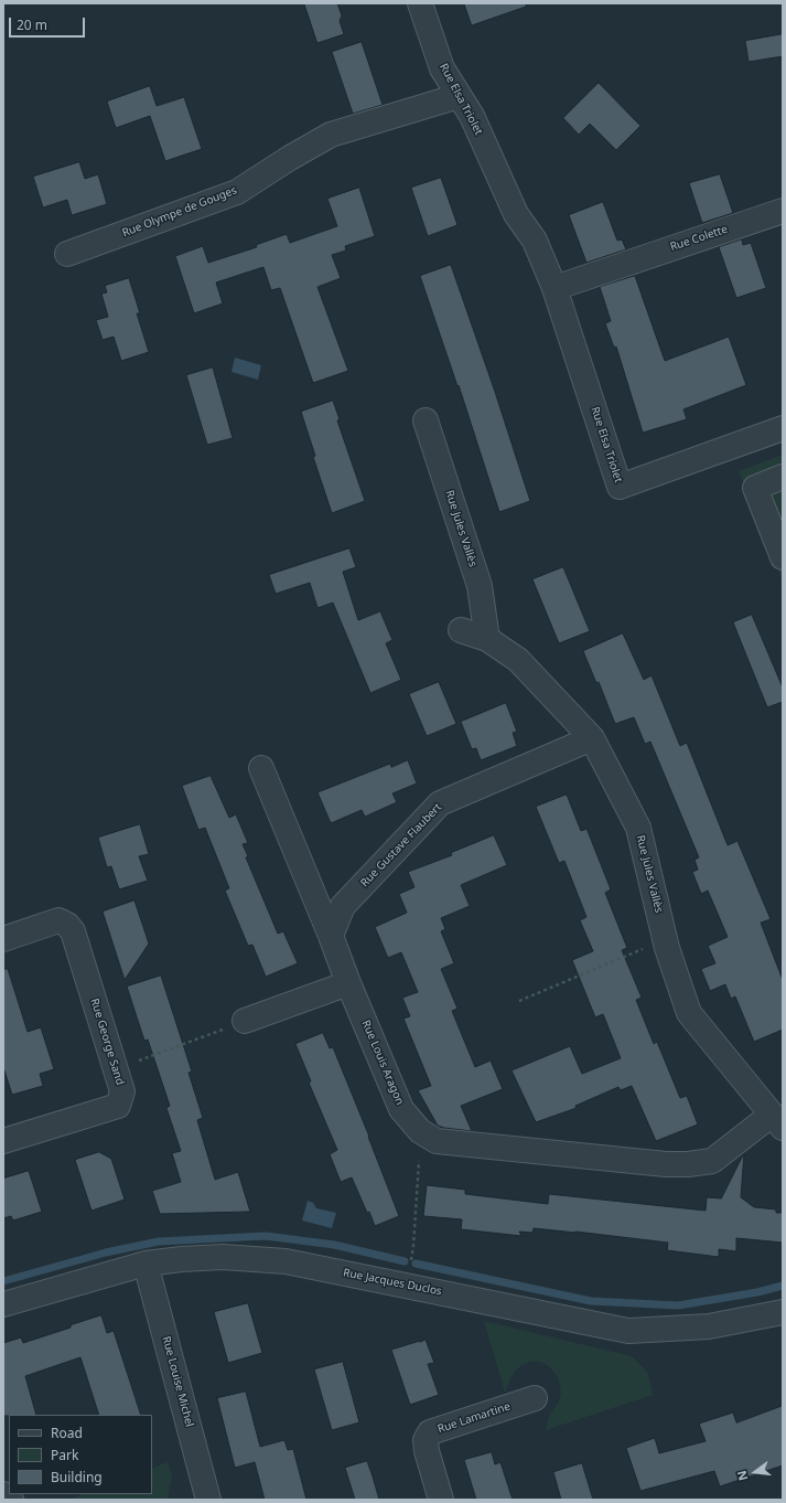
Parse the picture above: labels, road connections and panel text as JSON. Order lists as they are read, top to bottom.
{
  "streets": {
    "street": [
      "Rue Elsa Triolet",
      "Rue Olympe de Gouges",
      "Rue Colette",
      "Rue Jules Vallès",
      "Rue Gustave Flaubert",
      "Rue George Sand",
      "Rue Louis Aragon",
      "Rue Jacques Duclos",
      "Rue Louise Michel",
      "Rue Lamartine"
    ]
  },
  "crossings": [
    ["Rue Elsa Triolet", "Rue Olympe de Gouges"],
    ["Rue Elsa Triolet", "Rue Colette"],
    ["Rue Jules Vallès", "Rue Gustave Flaubert"],
    ["Rue Jules Vallès", "Rue Louis Aragon"],
    ["Rue Gustave Flaubert", "Rue Louis Aragon"],
    ["Rue Jacques Duclos", "Rue Louise Michel"]
  ],
  "legend": ["Road", "Park", "Building"],
  "scale_bar": "20 m",
  "north": "left"
}
